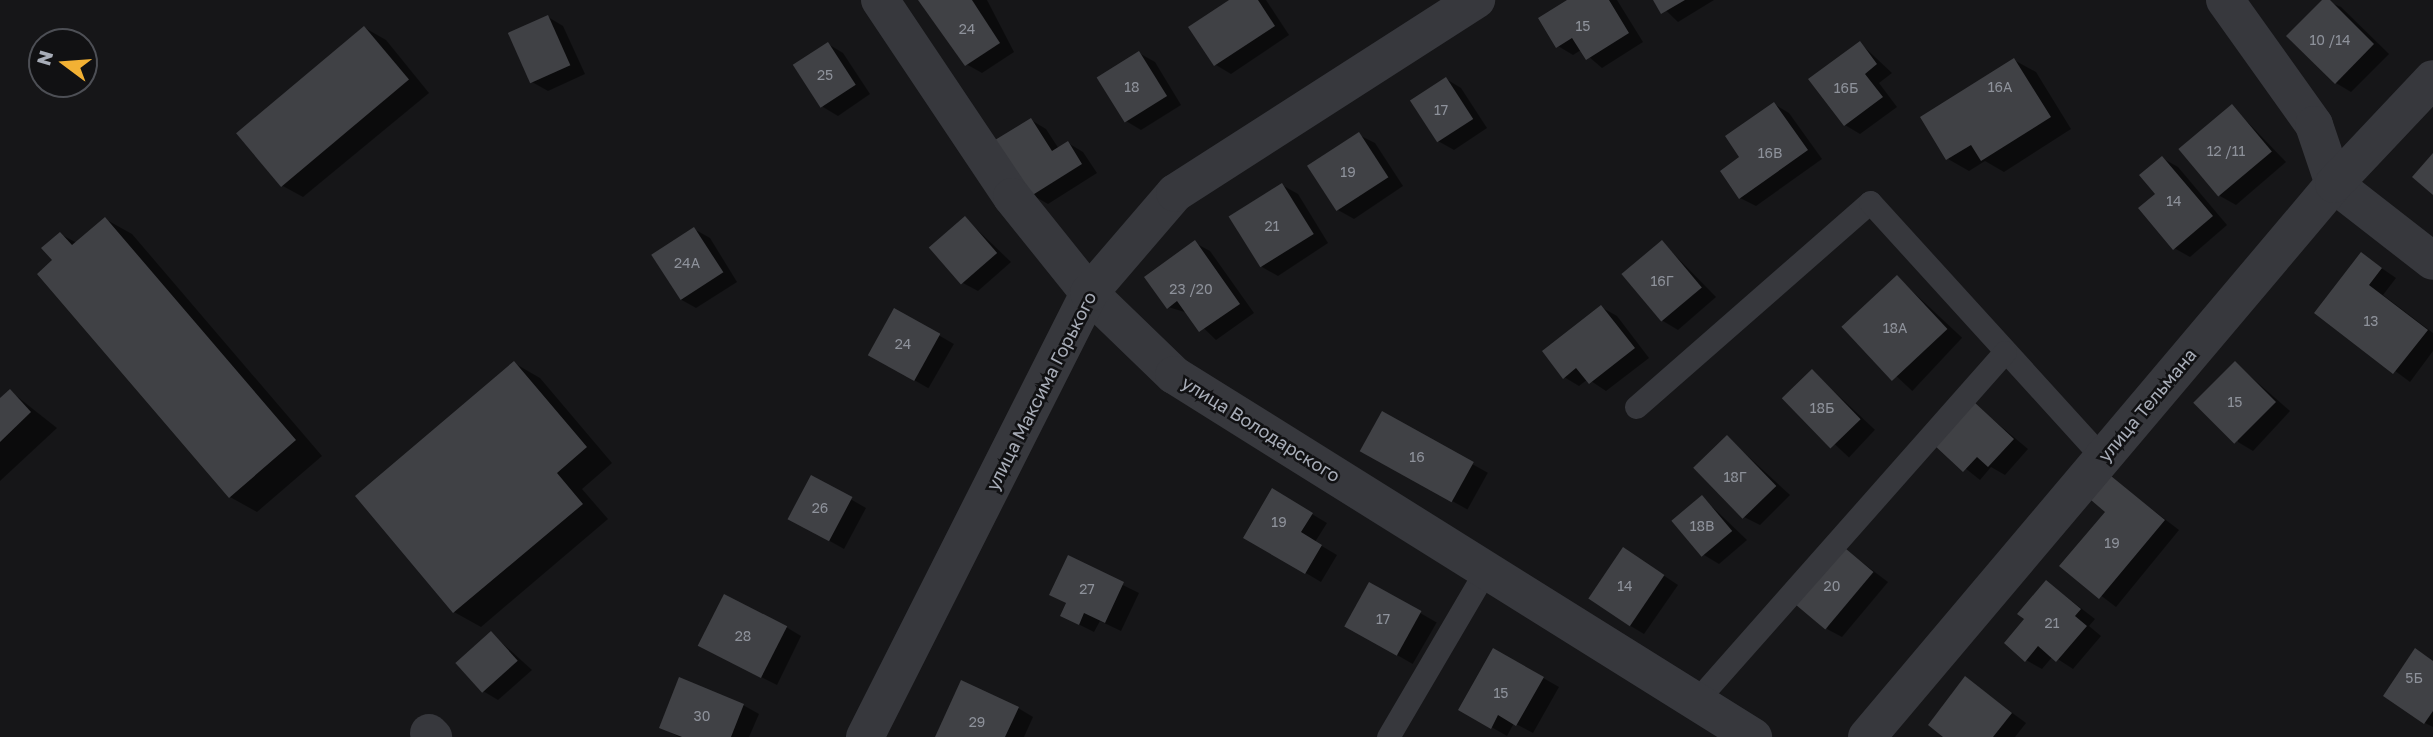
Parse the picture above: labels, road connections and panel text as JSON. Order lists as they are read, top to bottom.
{
  "streets": {
    "street": ["улица Максима Горького", "улица Тельмана", "улица Володарского"]
  },
  "crossings": [
    ["улица Максима Горького", "улица Володарского"]
  ],
  "house_numbers": [
    "15",
    "24",
    "10 /14",
    "25",
    "18",
    "16А",
    "16Б",
    "17",
    "12 /11",
    "16В",
    "19",
    "14",
    "21",
    "24А",
    "16Г",
    "23 /20",
    "13",
    "18А",
    "24",
    "15",
    "18Б",
    "16",
    "18Г",
    "26",
    "19",
    "18В",
    "19",
    "14",
    "20",
    "27",
    "17",
    "21",
    "28",
    "5Б",
    "15",
    "30",
    "29"
  ],
  "north": "left"
}
